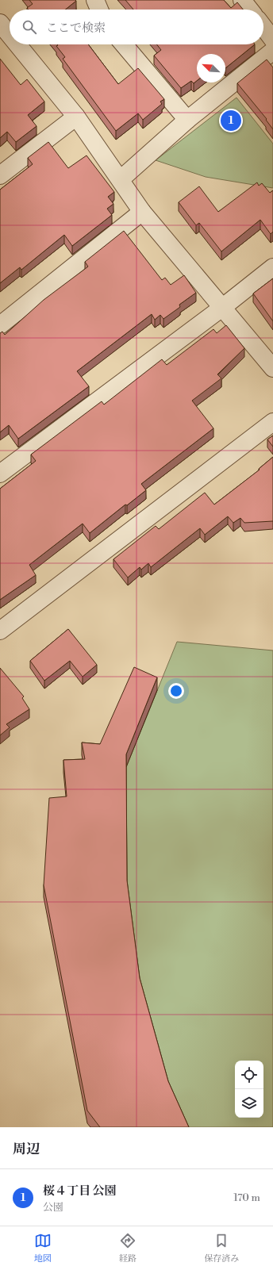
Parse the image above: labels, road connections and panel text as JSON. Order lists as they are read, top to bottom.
{
  "north": "top left",
  "page": {
    "search": "ここで検索",
    "pins": "1",
    "heading": "周辺",
    "list": [
      {
        "mark": "1",
        "name": "桜４丁目 公園",
        "note": "公園",
        "value": "170 m"
      }
    ],
    "nav": ["地図", "経路", "保存済み"]
  }
}
